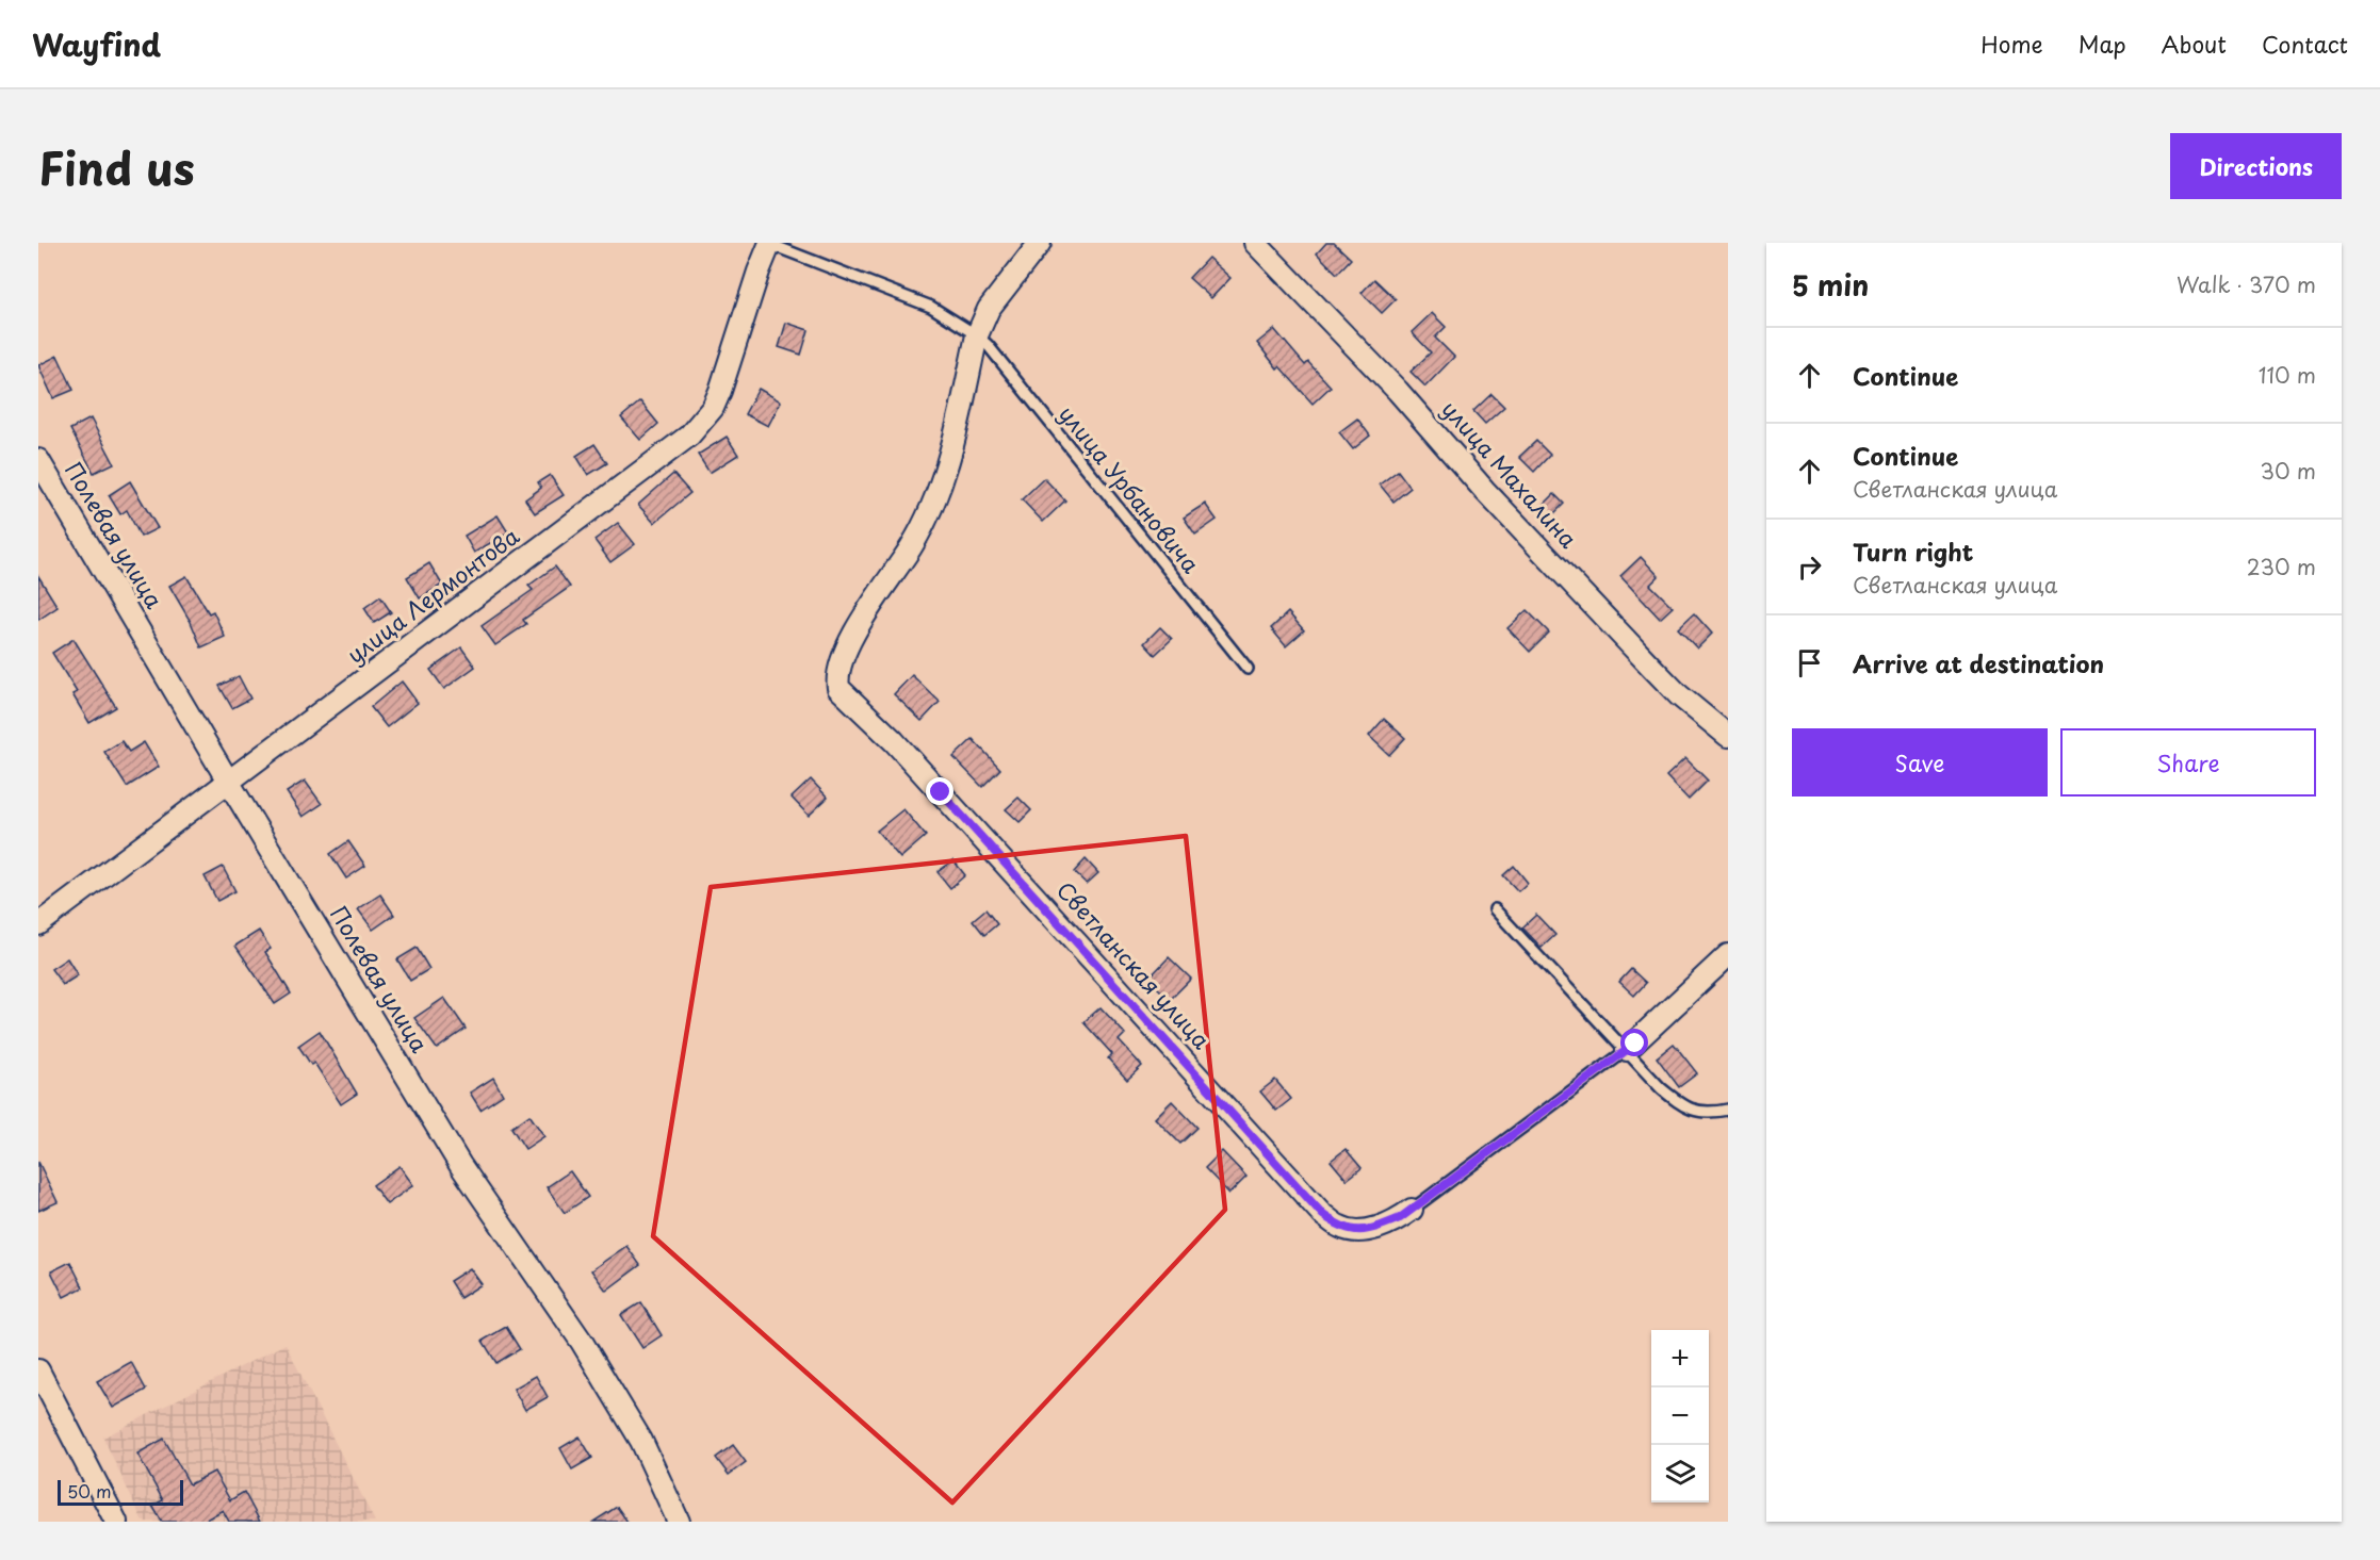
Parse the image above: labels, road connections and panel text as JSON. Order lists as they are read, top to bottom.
{
  "streets": {
    "street": [
      "улица Махалина",
      "Полевая улица",
      "улица Лермонтова",
      "Светланская улица"
    ],
    "lane": ["улица Урбановича"]
  },
  "crossings": [
    ["улица Урбановича", "улица Лермонтова"],
    ["улица Урбановича", "Светланская улица"],
    ["Полевая улица", "улица Лермонтова"]
  ],
  "scale_bar": "50 m",
  "page": {
    "header": "Wayfind",
    "nav": [
      "Home",
      "Map",
      "About",
      "Contact"
    ],
    "title": "Find us",
    "buttons": [
      "Directions",
      ["Save", "Share"]
    ],
    "heading": ["5 min", "Walk · 370 m"],
    "list": [
      ["Continue", "110 m"],
      ["Continue", "Светланская улица", "30 m"],
      ["Turn right", "Светланская улица", "230 m"],
      "Arrive at destination"
    ],
    "map_buttons": ["+", "−"],
    "scale": "50 m"
  }
}
